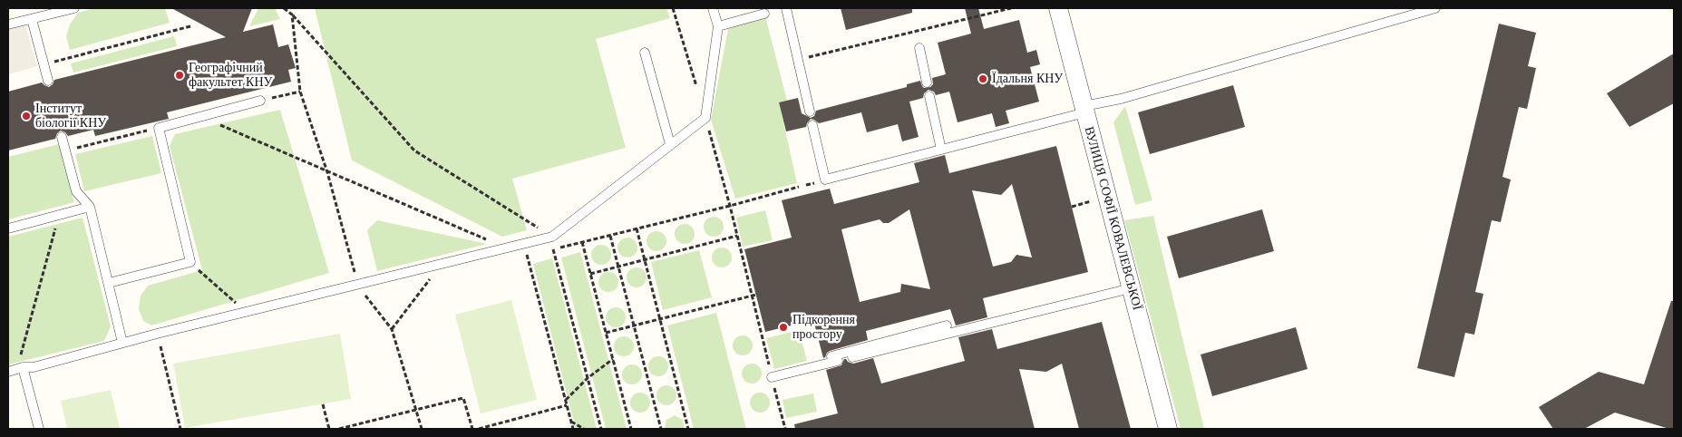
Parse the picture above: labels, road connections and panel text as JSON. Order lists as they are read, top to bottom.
{
  "streets": {
    "street": ["ВУЛИЦЯ СОФІЇ КОВАЛЕВСЬКОЇ"]
  },
  "places": [
    "Географічний факультет КНУ",
    "Їдальня КНУ",
    "Інститут біології КНУ",
    "Підкорення простору"
  ]
}
